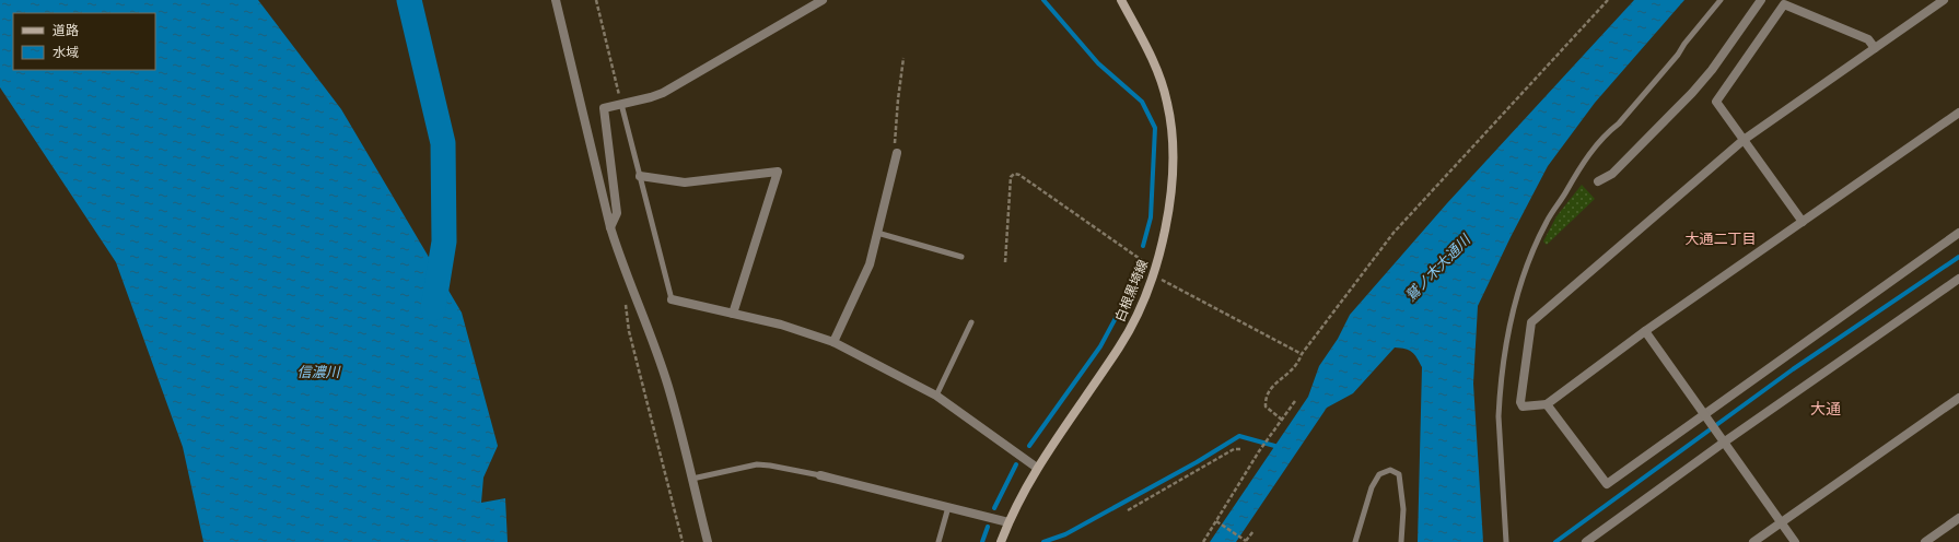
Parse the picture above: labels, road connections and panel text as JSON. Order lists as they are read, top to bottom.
{
  "streets": {
    "main road": ["白根黒埼線"]
  },
  "districts": ["大通二丁目", "大通"],
  "water": ["鷲ノ木大通川", "信濃川"],
  "legend": ["道路", "水域"]
}
